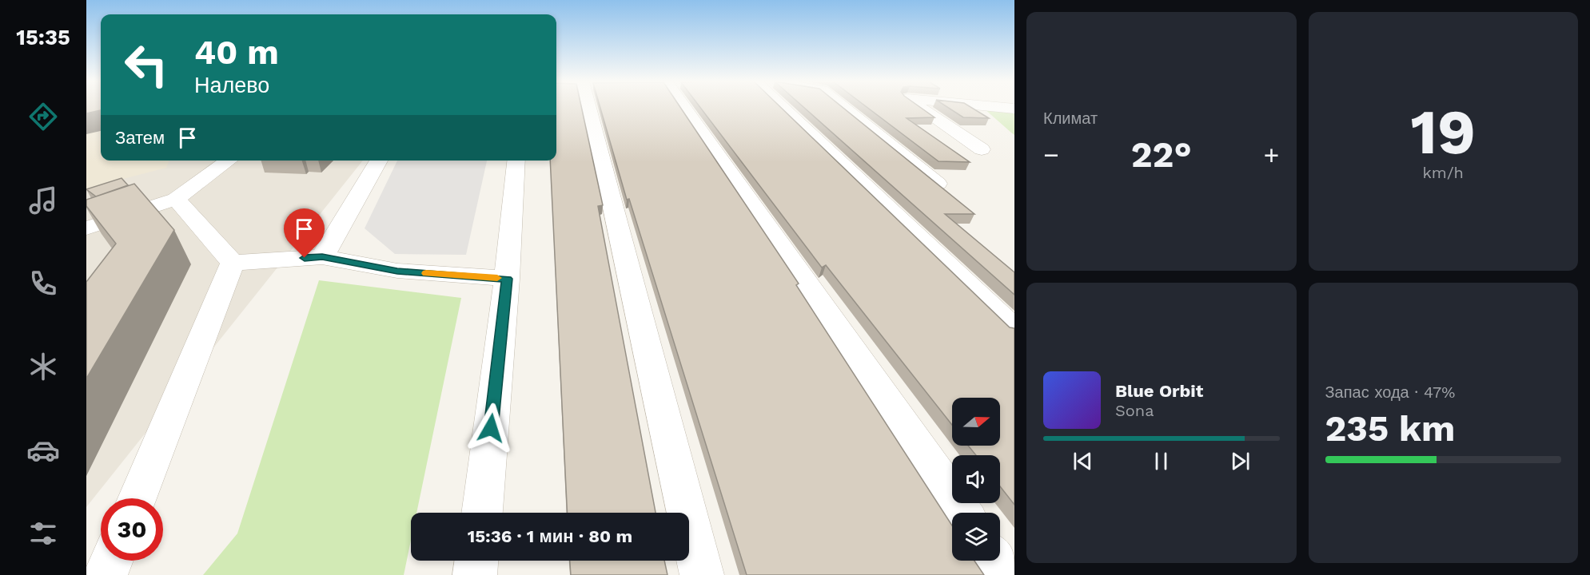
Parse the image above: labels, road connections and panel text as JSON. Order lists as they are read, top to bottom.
{
  "north": "right",
  "page": {
    "tabs": "15:35",
    "tile": [
      "Климат",
      ["19", "km/h"],
      ["Запас хода · 47%", "235 km"]
    ],
    "turn": ["40 m", "Налево"],
    "then": "Затем",
    "heat": ["−", "22°", "+"],
    "song": ["Blue Orbit", "Sona"],
    "limit": "30",
    "trip": "15:36 · 1 мин · 80 m"
  }
}
